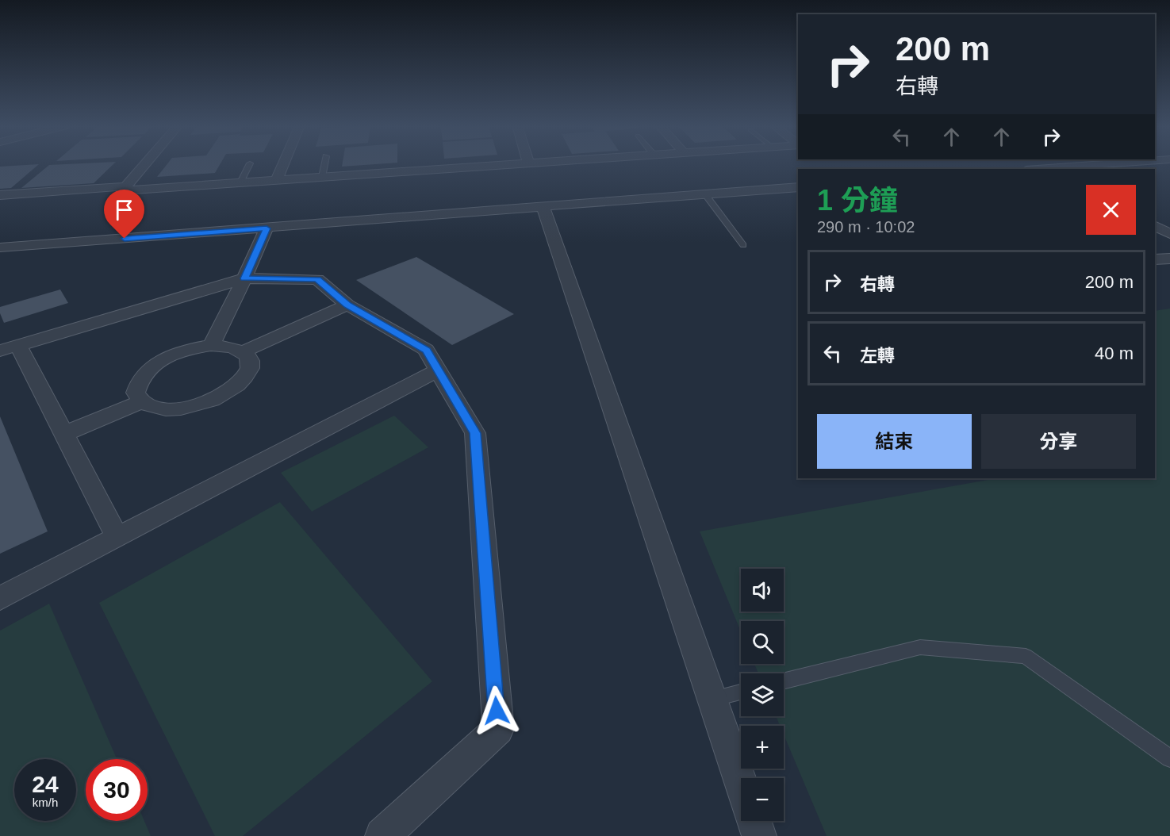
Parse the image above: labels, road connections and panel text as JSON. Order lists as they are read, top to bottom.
{
  "page": {
    "turn": ["200 m", "右轉"],
    "heading": ["1 分鐘", "290 m · 10:02"],
    "list": [
      {
        "name": "右轉",
        "value": "200 m"
      },
      {
        "name": "左轉",
        "value": "40 m"
      }
    ],
    "buttons": ["結束", "分享"],
    "map_buttons": ["+", "−"],
    "speed": "24 km/h",
    "limit": "30"
  }
}
